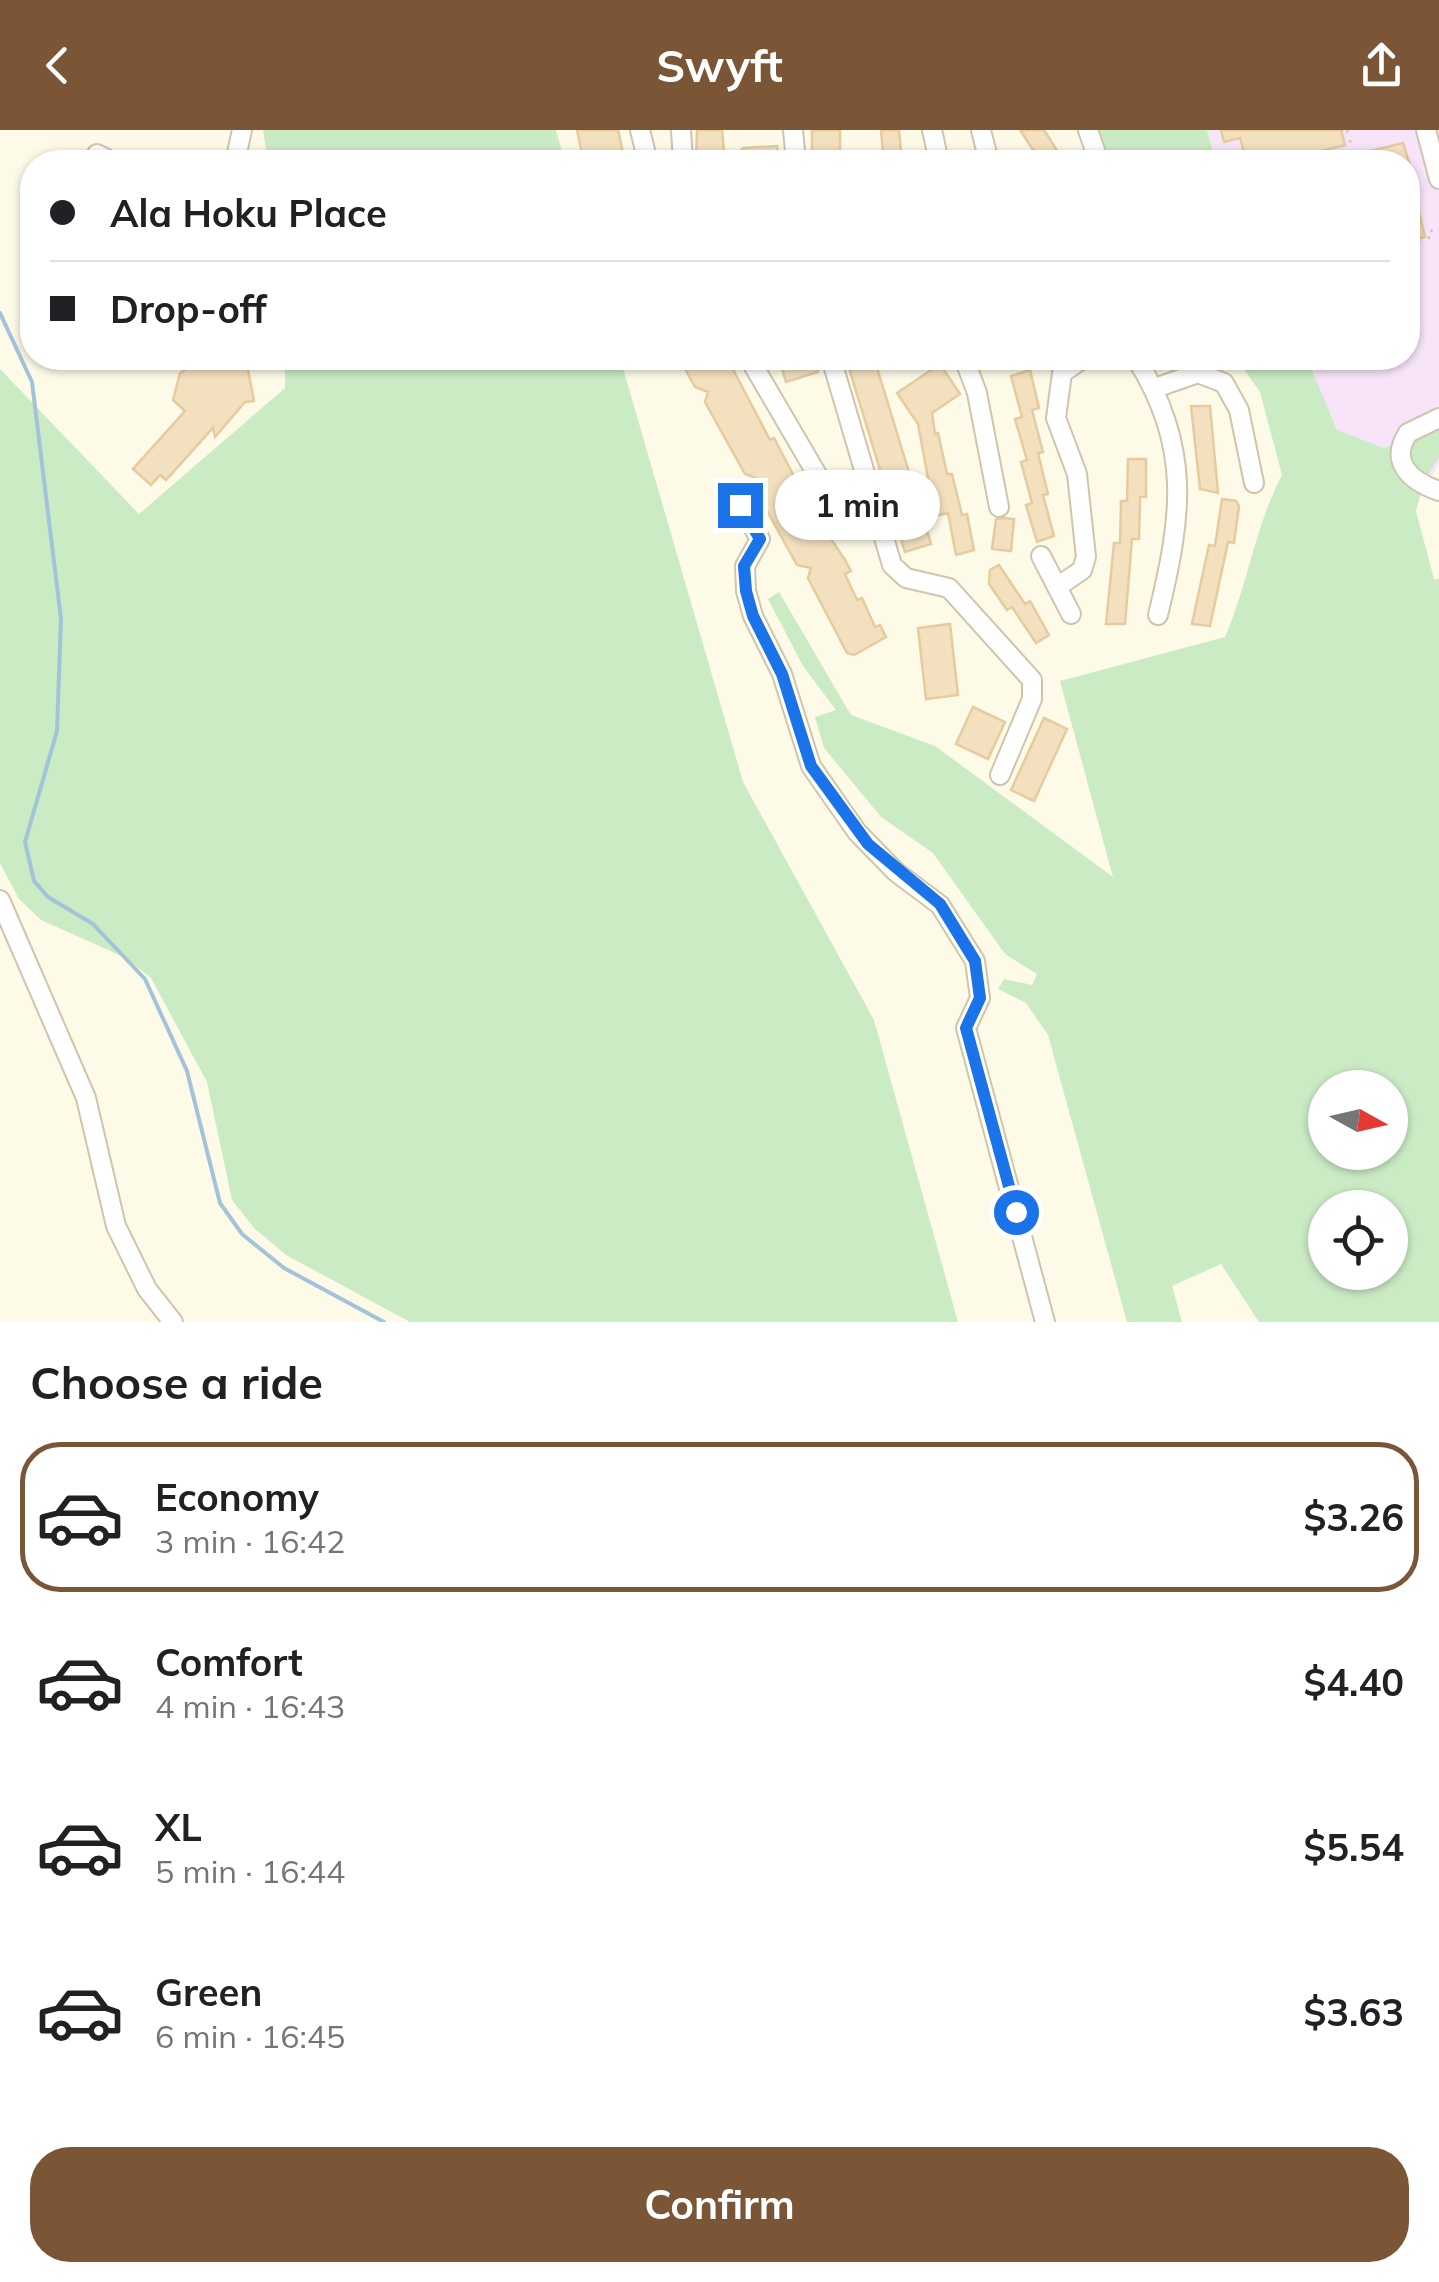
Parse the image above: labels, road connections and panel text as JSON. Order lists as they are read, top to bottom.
{
  "north": "right",
  "page": {
    "header": "Swyft",
    "banner": ["Ala Hoku Place", "Drop-off"],
    "bubble": "1 min",
    "heading": "Choose a ride",
    "list": [
      {
        "name": "Economy",
        "note": "3 min · 16:42",
        "value": "$3.26"
      },
      {
        "name": "Comfort",
        "note": "4 min · 16:43",
        "value": "$4.40"
      },
      {
        "name": "XL",
        "note": "5 min · 16:44",
        "value": "$5.54"
      },
      {
        "name": "Green",
        "note": "6 min · 16:45",
        "value": "$3.63"
      }
    ],
    "buttons": "Confirm"
  }
}
